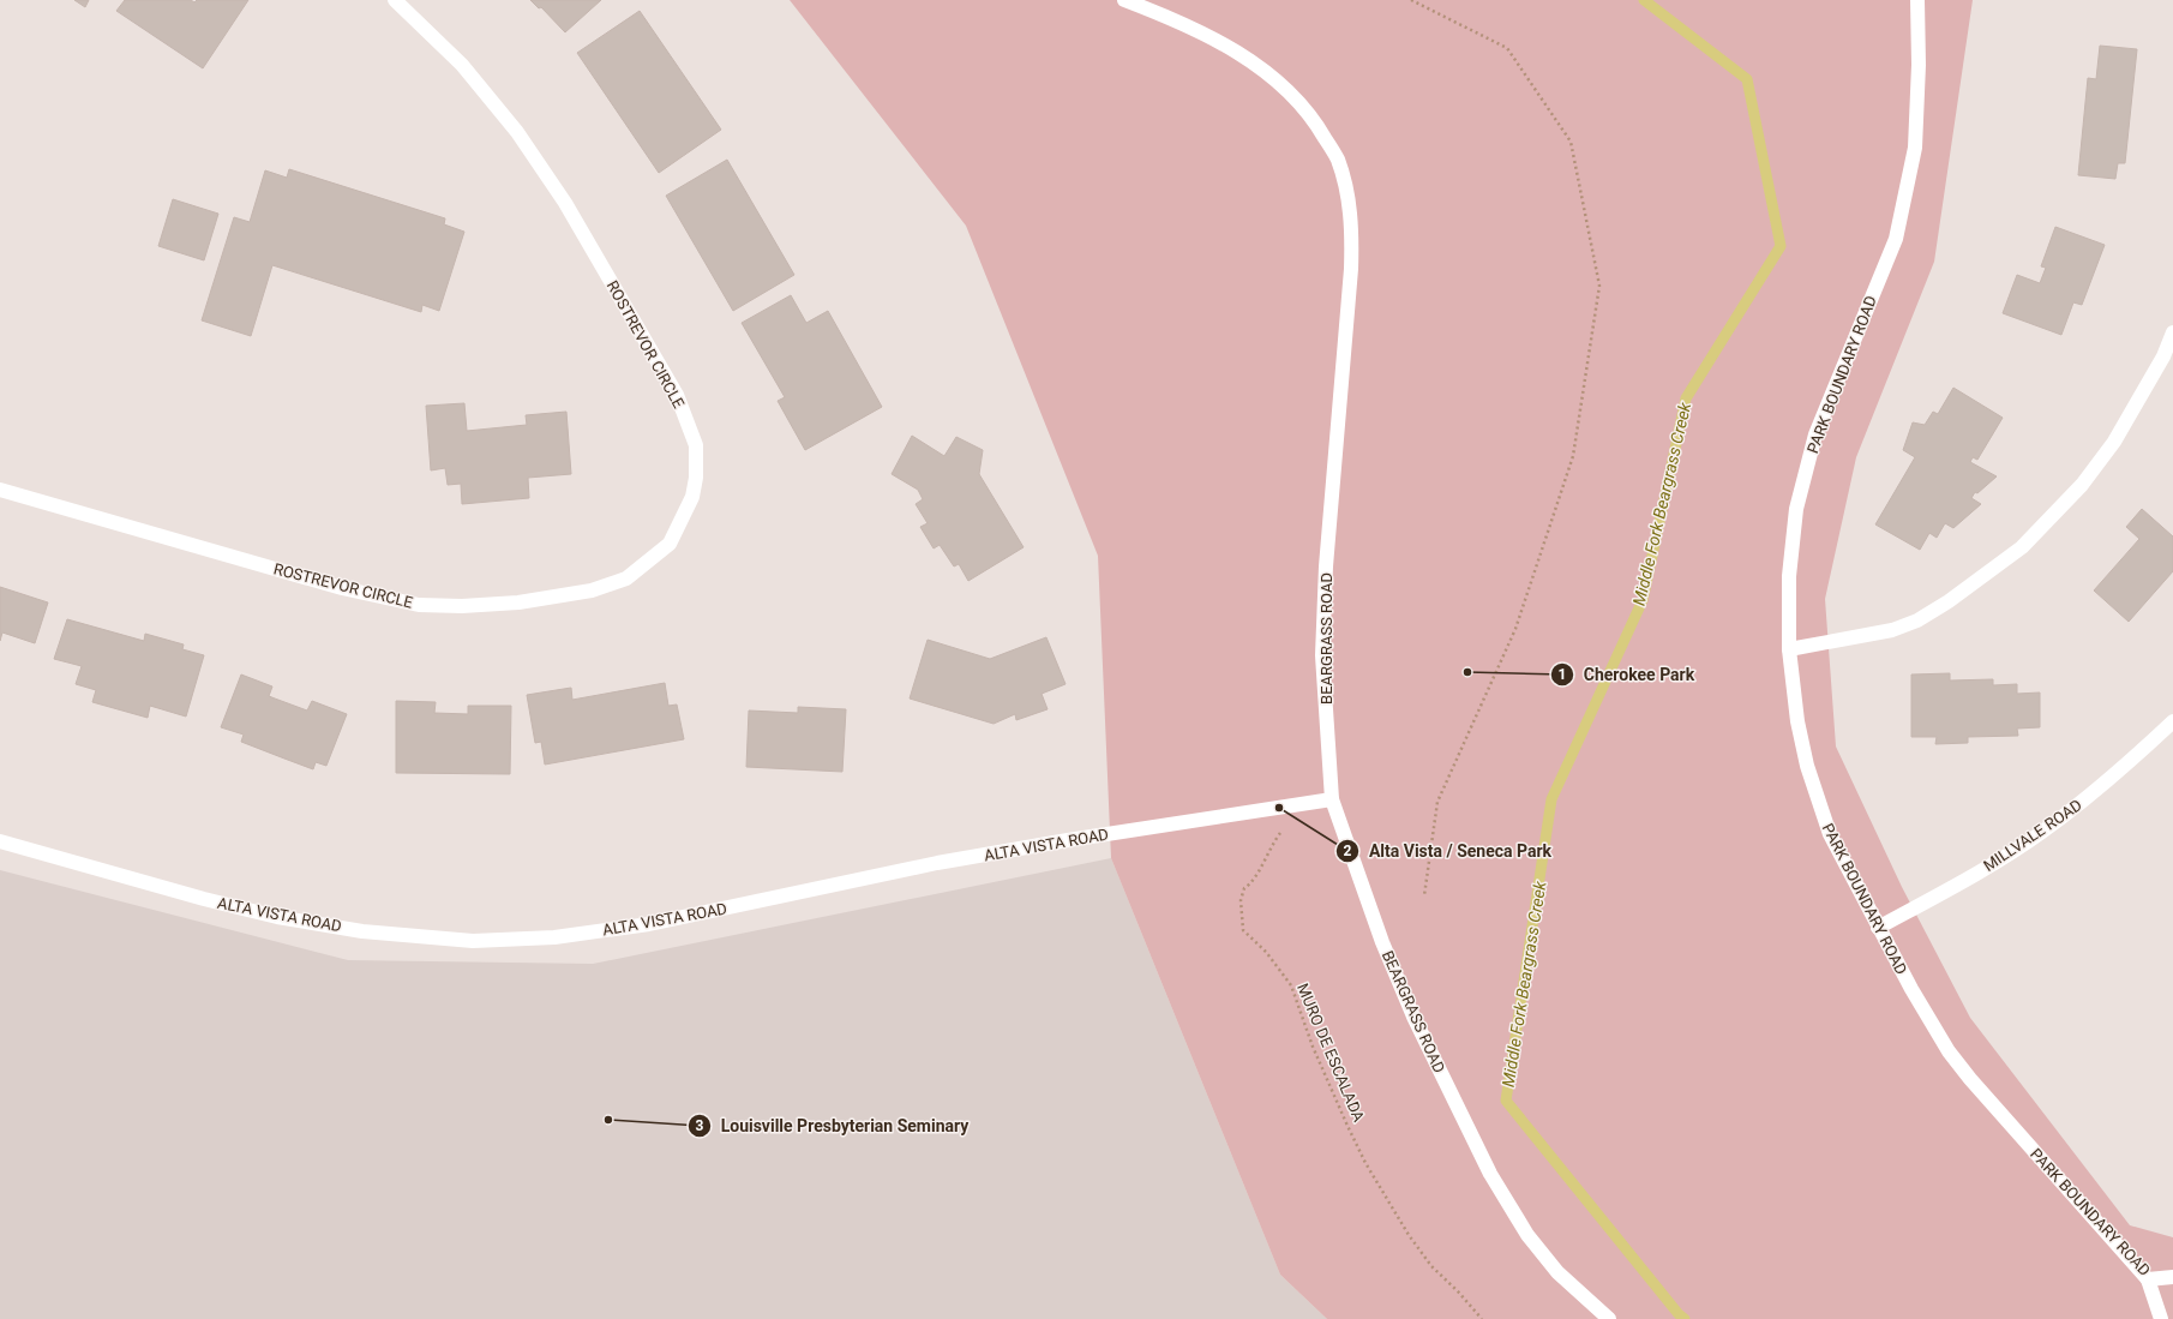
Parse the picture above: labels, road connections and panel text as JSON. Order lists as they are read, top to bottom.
{
  "streets": {
    "street": [
      "ROSTREVOR CIRCLE",
      "PARK BOUNDARY ROAD",
      "BEARGRASS ROAD",
      "MILLVALE ROAD",
      "ALTA VISTA ROAD"
    ],
    "path": ["MURO DE ESCALADA"]
  },
  "crossings": [
    ["PARK BOUNDARY ROAD", "MILLVALE ROAD"],
    ["BEARGRASS ROAD", "ALTA VISTA ROAD"]
  ],
  "water": ["Middle Fork Beargrass Creek"],
  "places": ["Cherokee Park", "Alta Vista / Seneca Park", "Louisville Presbyterian Seminary"]
}
